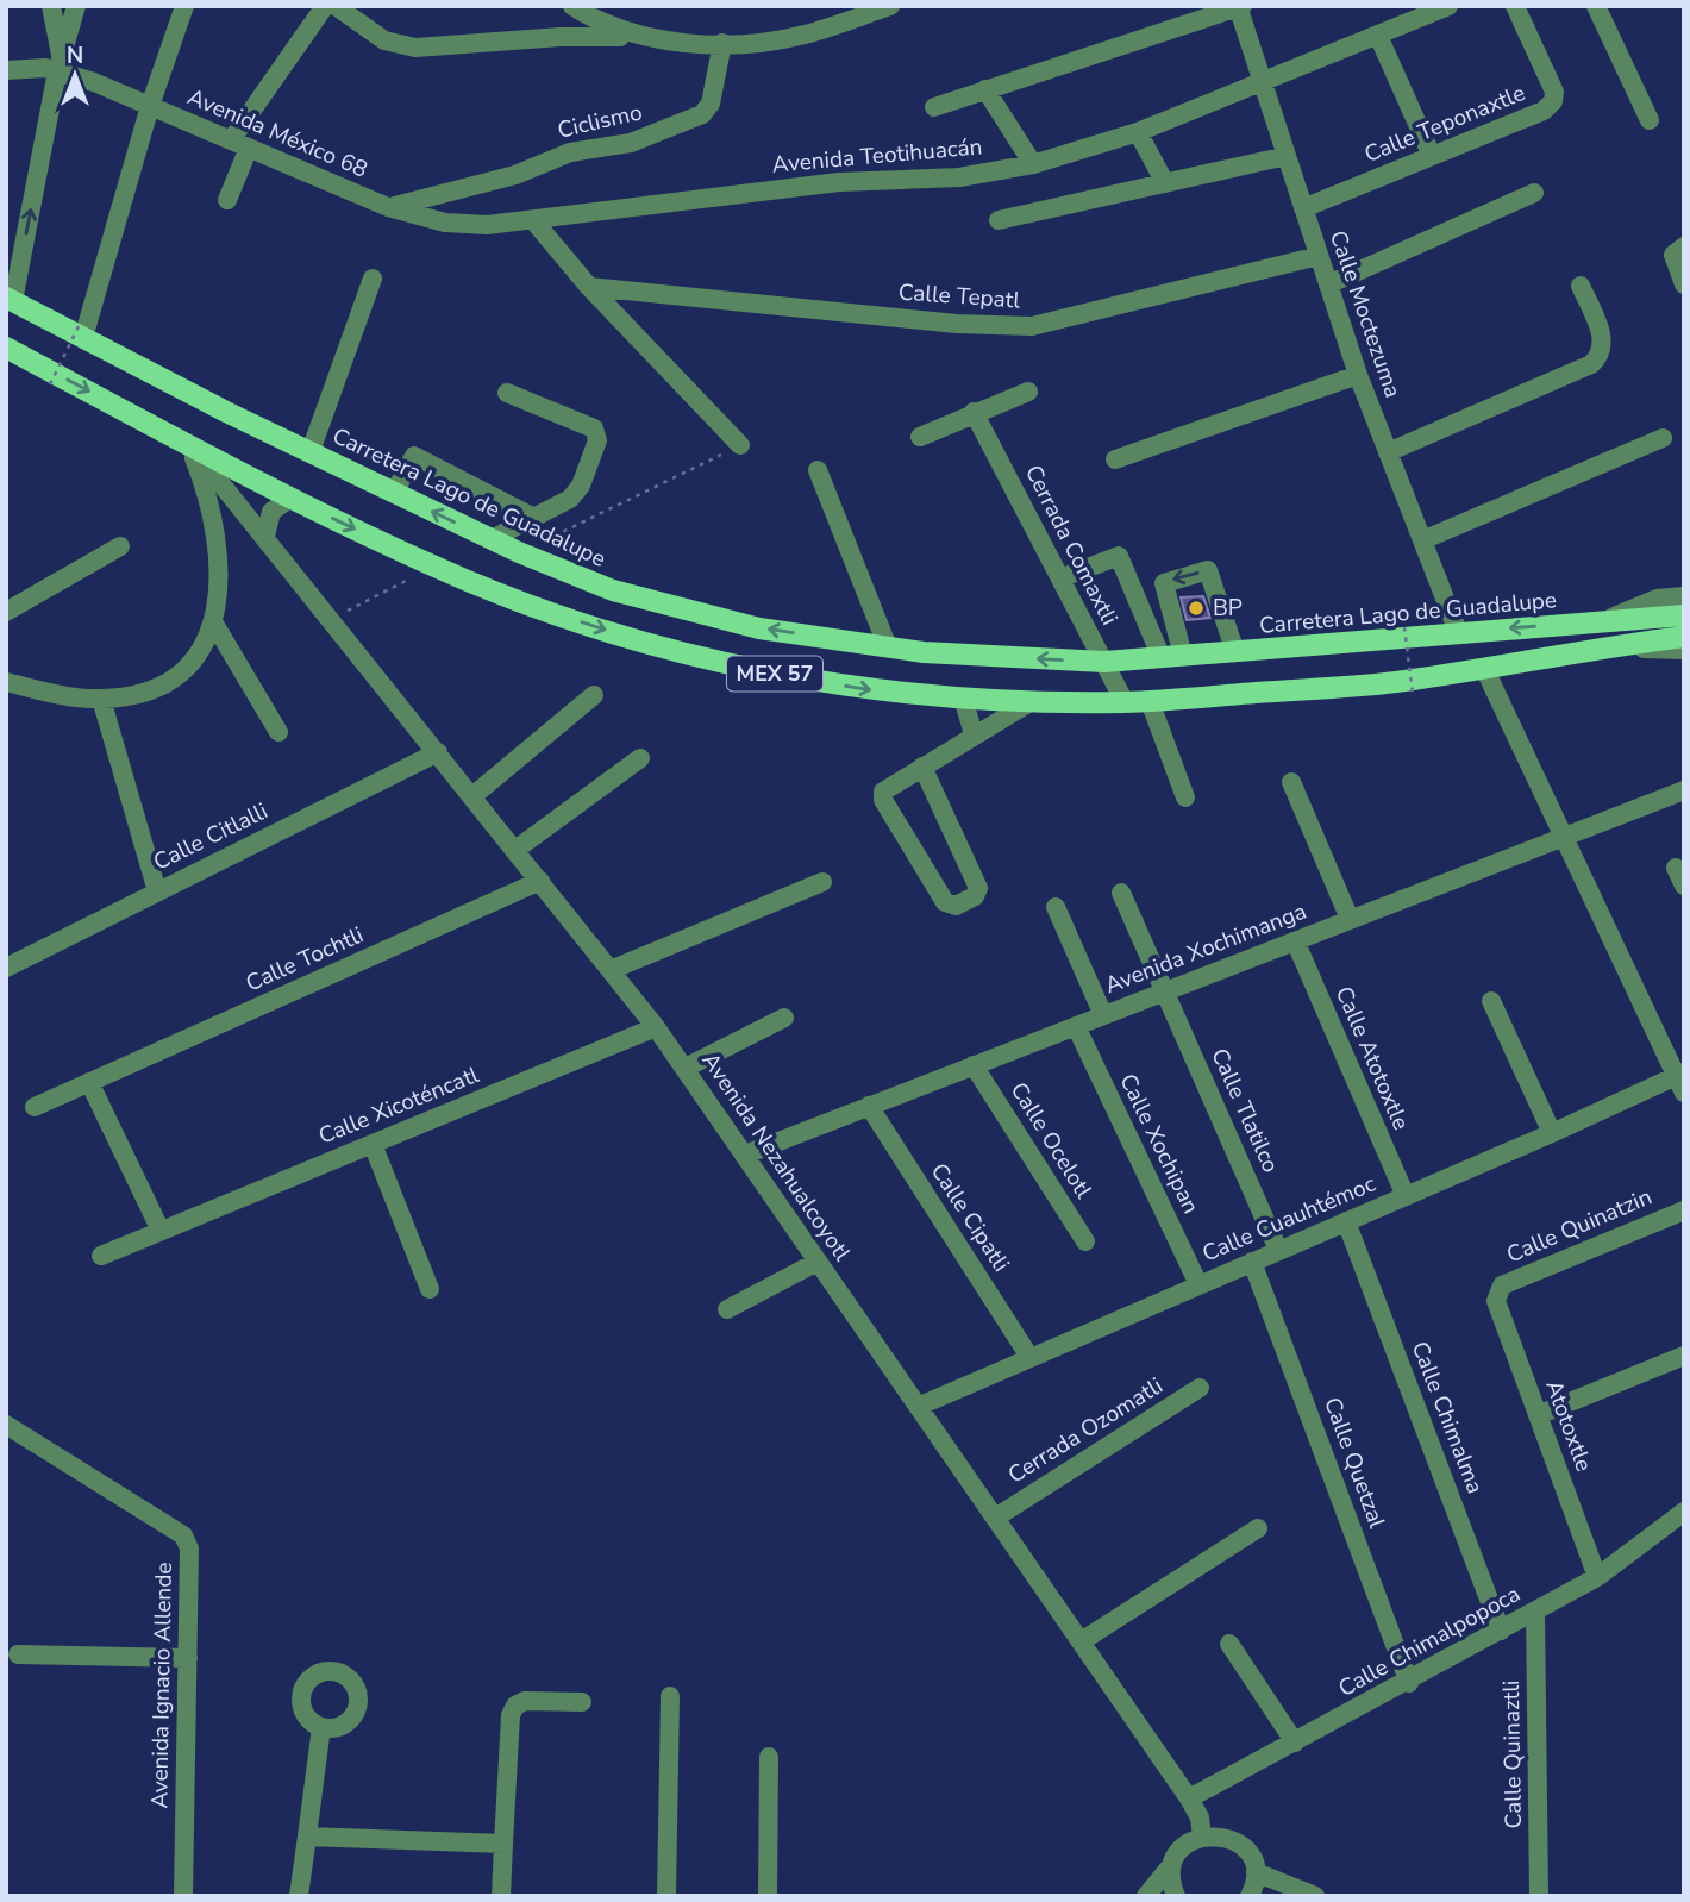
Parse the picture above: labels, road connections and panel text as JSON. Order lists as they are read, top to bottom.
{
  "streets": {
    "main road": ["Carretera Lago de Guadalupe", "MEX 57"],
    "street": [
      "Ciclismo",
      "Calle Teponaxtle",
      "Avenida México 68",
      "Avenida Teotihuacán",
      "Calle Tepatl",
      "Calle Moctezuma",
      "Cerrada Comaxtli",
      "Calle Citlalli",
      "Avenida Xochimanga",
      "Calle Tochtli",
      "Calle Atotoxtle",
      "Calle Xicoténcatl",
      "Calle Tlatilco",
      "Calle Ocelotl",
      "Calle Xochipan",
      "Avenida Nezahualcoyotl",
      "Calle Cipatli",
      "Calle Cuauhtémoc",
      "Calle Quinatzin",
      "Calle Chimalma",
      "Atotoxtle",
      "Cerrada Ozomatli",
      "Calle Quetzal",
      "Calle Chimalpopoca",
      "Avenida Ignacio Allende",
      "Calle Quinaztli"
    ]
  },
  "crossings": [
    ["Ciclismo", "Avenida México 68"],
    ["Calle Teponaxtle", "Calle Moctezuma"],
    ["Avenida México 68", "Avenida Teotihuacán"],
    ["Avenida Teotihuacán", "Calle Moctezuma"],
    ["Calle Tepatl", "Calle Moctezuma"],
    ["Calle Moctezuma", "Carretera Lago de Guadalupe"],
    ["Carretera Lago de Guadalupe", "Cerrada Comaxtli"],
    ["Cerrada Comaxtli", "MEX 57"],
    ["MEX 57", "Avenida Nezahualcoyotl"],
    ["Calle Citlalli", "Avenida Nezahualcoyotl"],
    ["Avenida Xochimanga", "Calle Atotoxtle"],
    ["Avenida Xochimanga", "Calle Tlatilco"],
    ["Avenida Xochimanga", "Calle Ocelotl"],
    ["Avenida Xochimanga", "Calle Xochipan"],
    ["Avenida Xochimanga", "Avenida Nezahualcoyotl"],
    ["Avenida Xochimanga", "Calle Cipatli"],
    ["Calle Tochtli", "Avenida Nezahualcoyotl"],
    ["Calle Atotoxtle", "Calle Cuauhtémoc"],
    ["Calle Xicoténcatl", "Avenida Nezahualcoyotl"],
    ["Calle Tlatilco", "Calle Cuauhtémoc"],
    ["Calle Xochipan", "Calle Cuauhtémoc"],
    ["Avenida Nezahualcoyotl", "Calle Cuauhtémoc"],
    ["Avenida Nezahualcoyotl", "Cerrada Ozomatli"],
    ["Avenida Nezahualcoyotl", "Calle Chimalpopoca"],
    ["Calle Cipatli", "Calle Cuauhtémoc"],
    ["Calle Cuauhtémoc", "Calle Chimalma"],
    ["Calle Cuauhtémoc", "Calle Quetzal"],
    ["Calle Quinatzin", "Atotoxtle"],
    ["Calle Chimalma", "Calle Chimalpopoca"],
    ["Atotoxtle", "Calle Chimalpopoca"],
    ["Calle Quetzal", "Calle Chimalpopoca"],
    ["Calle Chimalpopoca", "Calle Quinaztli"]
  ],
  "places": ["BP"],
  "north": "top"
}
